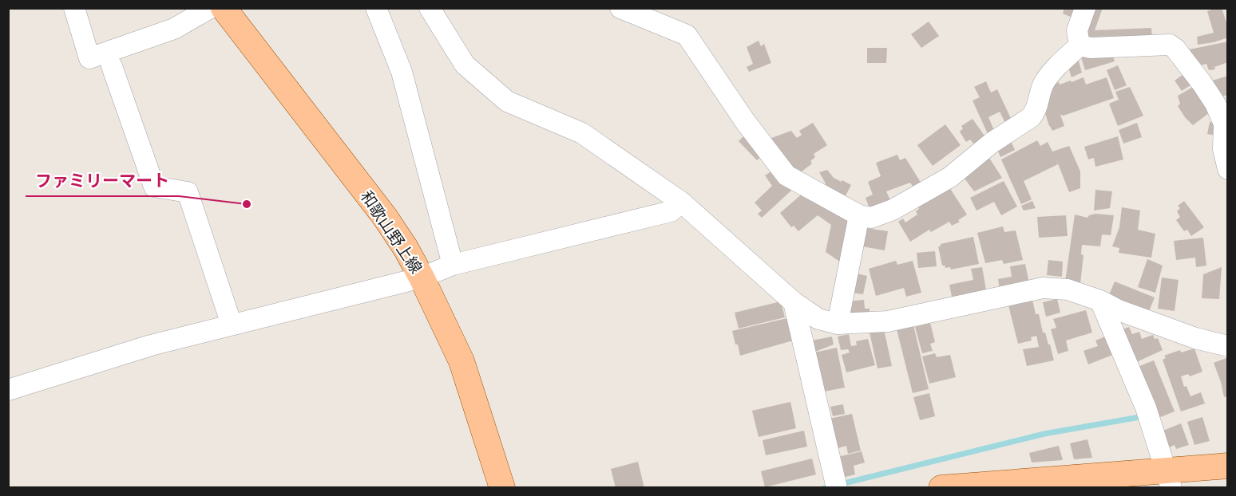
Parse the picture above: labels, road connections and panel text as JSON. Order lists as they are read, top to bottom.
{
  "streets": {
    "main road": ["和歌山野上線"]
  },
  "places": ["ファミリーマート"]
}
